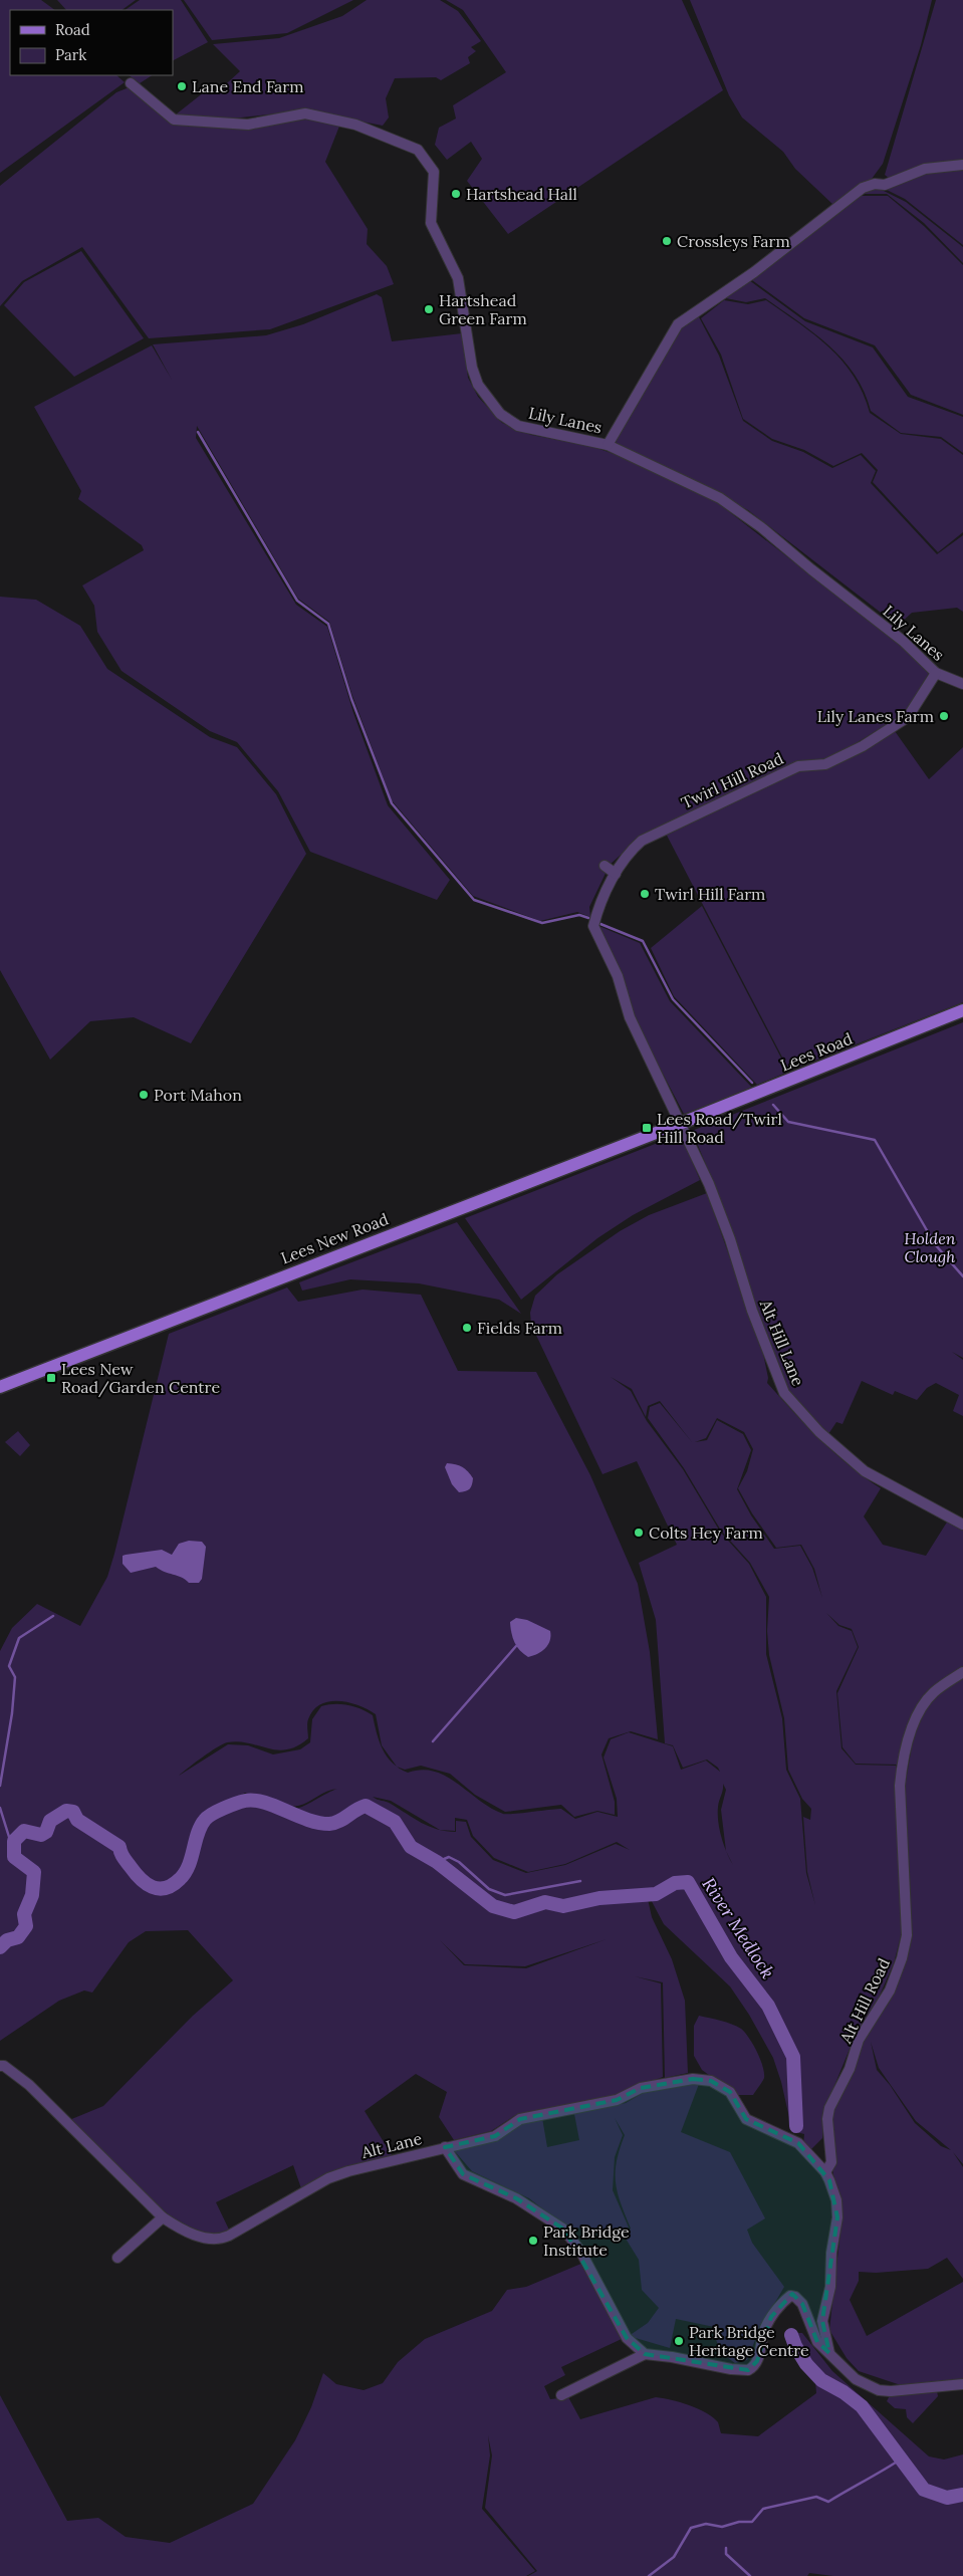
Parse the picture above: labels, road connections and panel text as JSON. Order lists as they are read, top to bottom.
{
  "streets": {
    "main road": ["Lees Road", "Lees New Road"],
    "street": [
      "Lily Lanes",
      "Twirl Hill Road",
      "Alt Hill Lane",
      "Alt Hill Road",
      "Alt Lane"
    ]
  },
  "crossings": [
    ["Lily Lanes", "Twirl Hill Road"],
    ["Twirl Hill Road", "Lees Road"],
    ["Twirl Hill Road", "Lees New Road"],
    ["Twirl Hill Road", "Alt Hill Lane"],
    ["Lees Road", "Lees New Road"],
    ["Lees Road", "Alt Hill Lane"],
    ["Lees New Road", "Alt Hill Lane"],
    ["Alt Hill Road", "Alt Lane"]
  ],
  "water": ["River Medlock"],
  "parks": ["Holden Clough"],
  "places": {
    "other": [
      "Lane End Farm",
      "Hartshead Hall",
      "Crossleys Farm",
      "Hartshead Green Farm",
      "Lily Lanes Farm",
      "Twirl Hill Farm",
      "Port Mahon",
      "Fields Farm",
      "Colts Hey Farm",
      "Park Bridge Institute",
      "Park Bridge Heritage Centre"
    ],
    "transit": ["Lees Road/Twirl Hill Road", "Lees New Road/Garden Centre"]
  },
  "legend": ["Road", "Park"]
}
